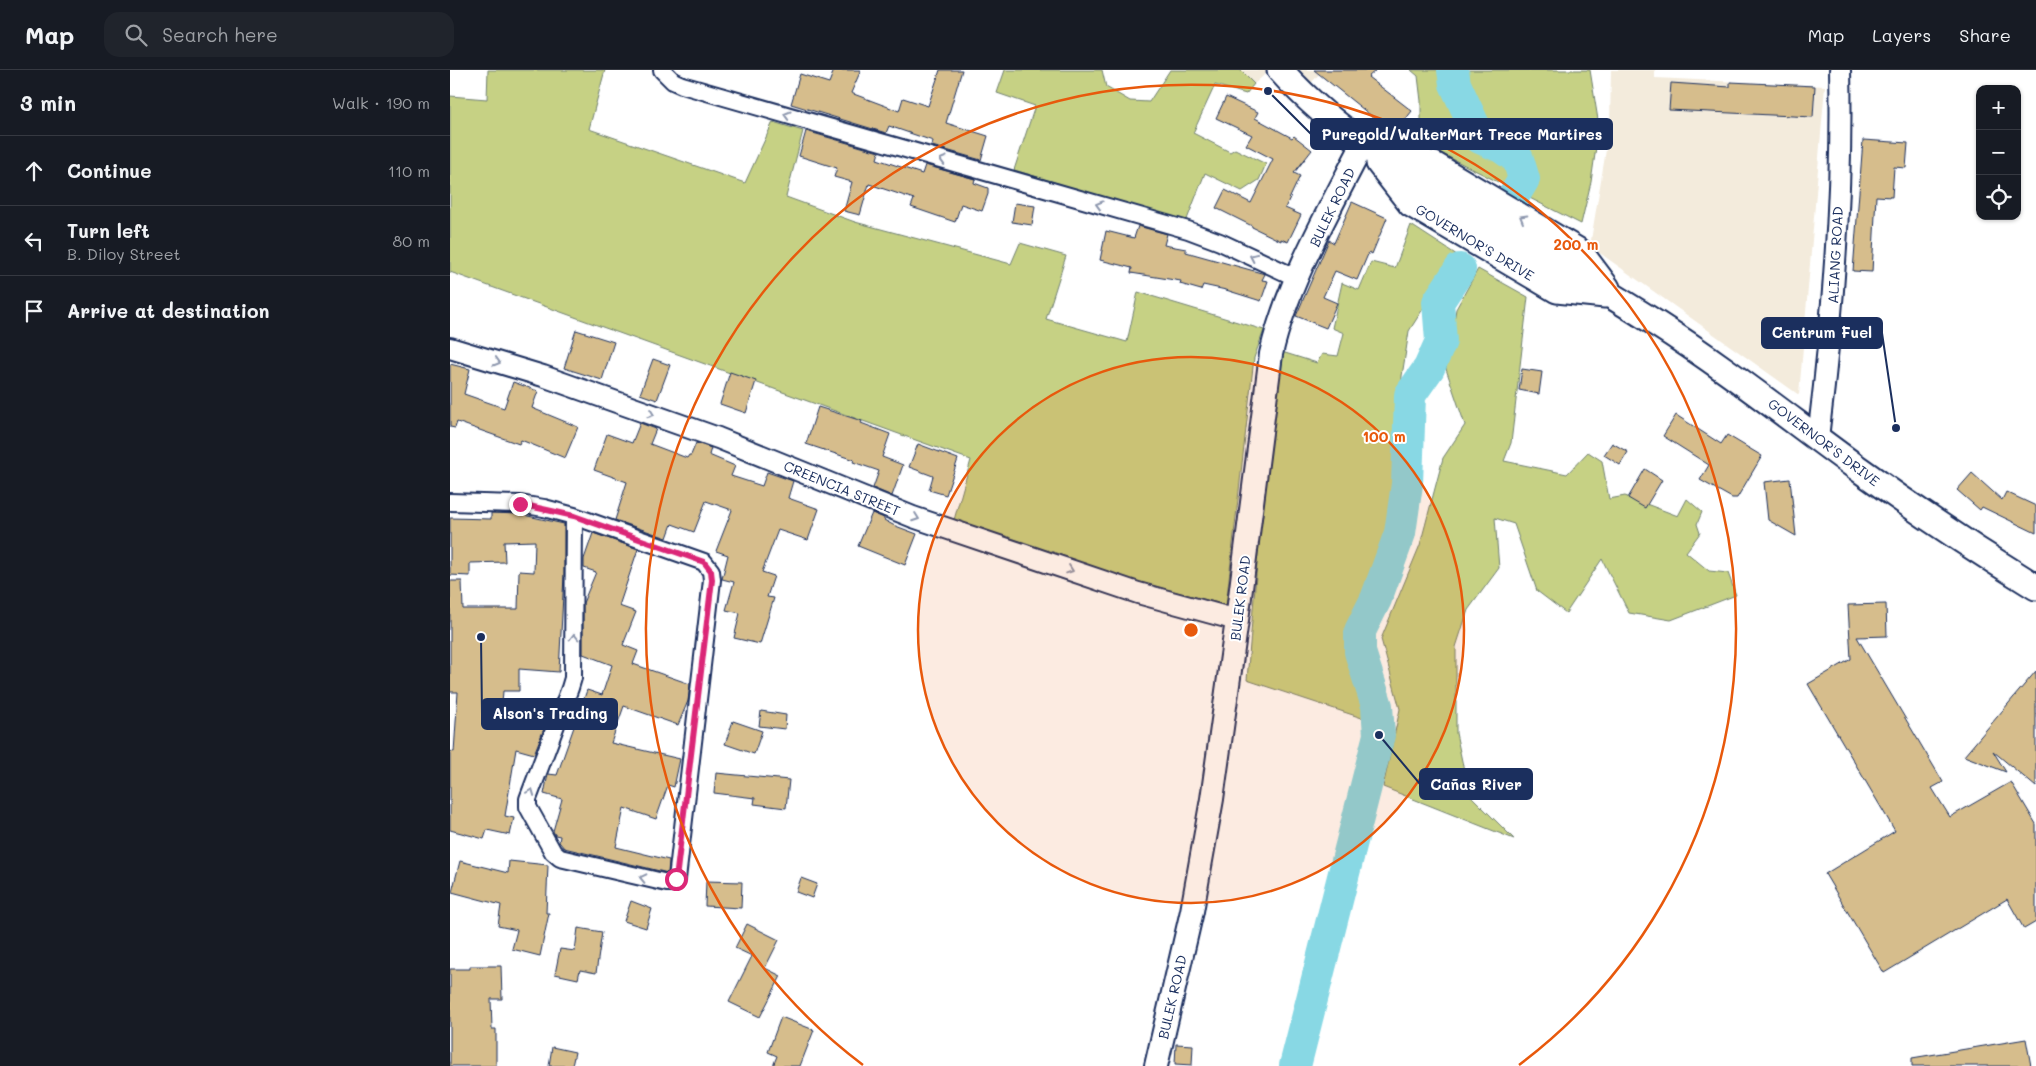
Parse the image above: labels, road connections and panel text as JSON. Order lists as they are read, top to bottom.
{
  "streets": {
    "main road": ["BULEK ROAD", "GOVERNOR'S DRIVE"],
    "street": ["ALIANG ROAD", "CREENCIA STREET"]
  },
  "crossings": [
    ["BULEK ROAD", "GOVERNOR'S DRIVE"],
    ["BULEK ROAD", "CREENCIA STREET"],
    ["GOVERNOR'S DRIVE", "ALIANG ROAD"]
  ],
  "one_way": ["CREENCIA STREET"],
  "places": [
    "Puregold/WalterMart Trece Martires",
    "Centrum Fuel",
    "Alson's Trading",
    "Cañas River"
  ],
  "page": {
    "header": "Map",
    "search": "Search here",
    "nav": ["Map", "Layers", "Share"],
    "heading": ["3 min", "Walk · 190 m"],
    "map_buttons": ["+", "−"],
    "list": [
      ["Continue", "110 m"],
      ["Turn left", "B. Diloy Street", "80 m"],
      "Arrive at destination"
    ]
  },
  "rings": ["200 m", "100 m"]
}
